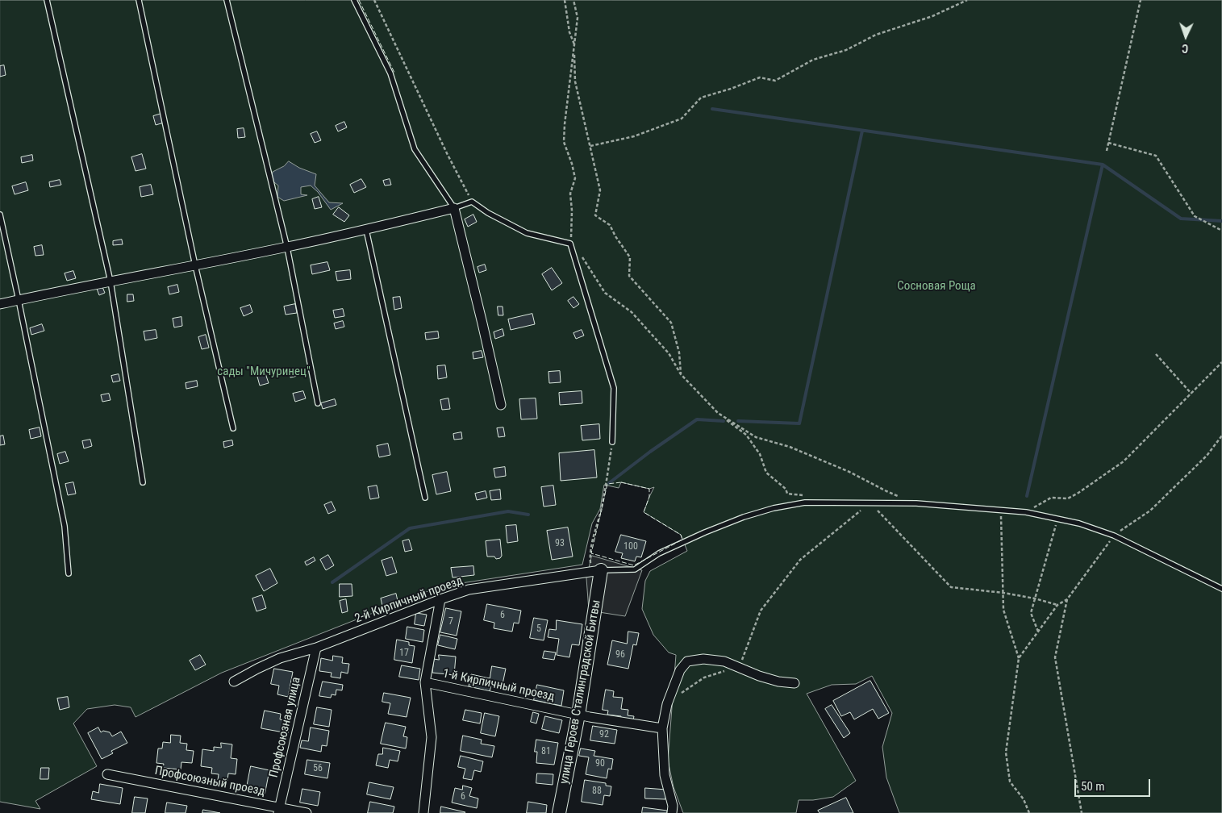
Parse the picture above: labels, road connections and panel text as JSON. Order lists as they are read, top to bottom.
{
  "streets": {
    "street": [
      "2-й Кирпичный проезд",
      "1-й Кирпичный проезд",
      "улица Героев Сталинградской Битвы",
      "Профсоюзная улица",
      "Профсоюзный проезд"
    ]
  },
  "crossings": [
    ["2-й Кирпичный проезд", "улица Героев Сталинградской Битвы"],
    ["2-й Кирпичный проезд", "Профсоюзная улица"],
    ["1-й Кирпичный проезд", "улица Героев Сталинградской Битвы"],
    ["Профсоюзная улица", "Профсоюзный проезд"]
  ],
  "parks": ["Сосновая Роща", "сады \"Мичуринец\""],
  "house_numbers": [
    "93",
    "100",
    "6",
    "7",
    "5",
    "17",
    "96",
    "92",
    "81",
    "90",
    "56",
    "88",
    "6"
  ],
  "scale_bar": "50 m",
  "north": "bottom"
}
